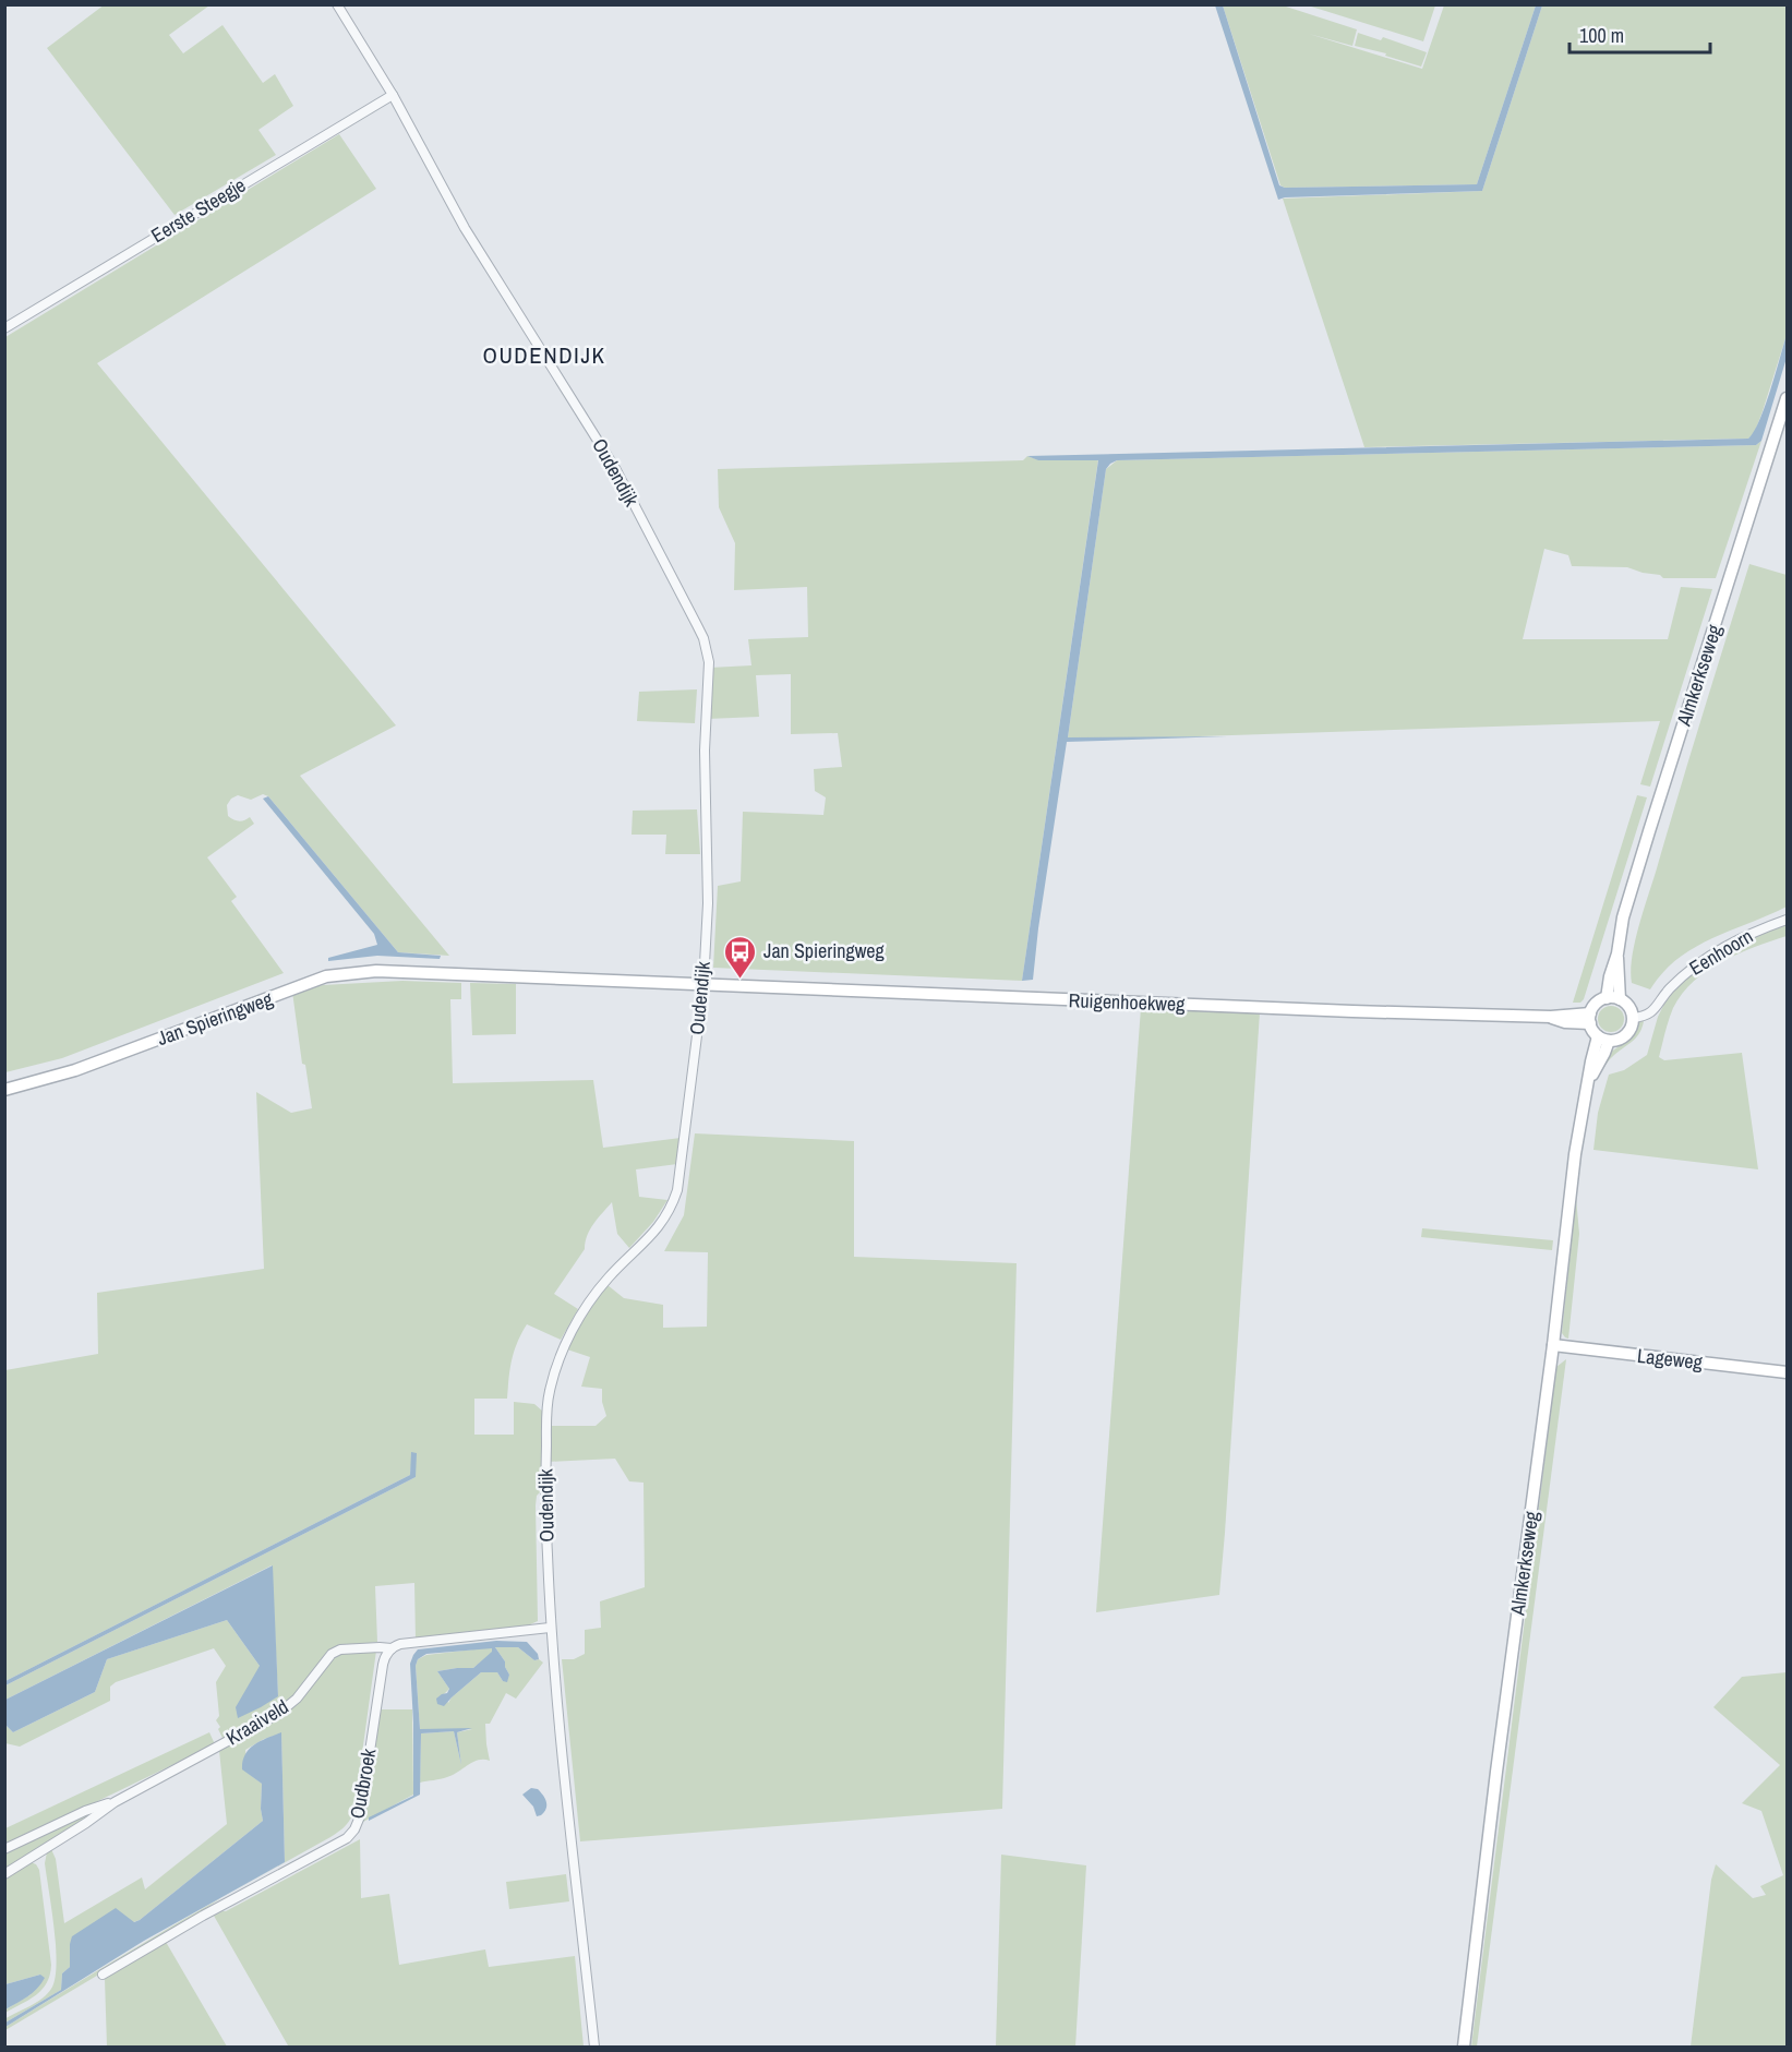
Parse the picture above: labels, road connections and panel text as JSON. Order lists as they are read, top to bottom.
{
  "streets": {
    "street": [
      "Eerste Steegje",
      "Oudendijk",
      "Almkerkseweg",
      "Eenhoorn",
      "Ruigenhoekweg",
      "Jan Spieringweg",
      "Lageweg",
      "Kraaiveld",
      "Oudbroek"
    ]
  },
  "crossings": [
    ["Eerste Steegje", "Oudendijk"],
    ["Oudendijk", "Ruigenhoekweg"],
    ["Oudendijk", "Jan Spieringweg"],
    ["Almkerkseweg", "Eenhoorn"],
    ["Almkerkseweg", "Ruigenhoekweg"],
    ["Almkerkseweg", "Lageweg"],
    ["Eenhoorn", "Ruigenhoekweg"],
    ["Ruigenhoekweg", "Jan Spieringweg"],
    ["Kraaiveld", "Oudbroek"]
  ],
  "districts": ["OUDENDIJK"],
  "places": {
    "bus stop": ["Jan Spieringweg"]
  },
  "scale_bar": "100 m"
}
